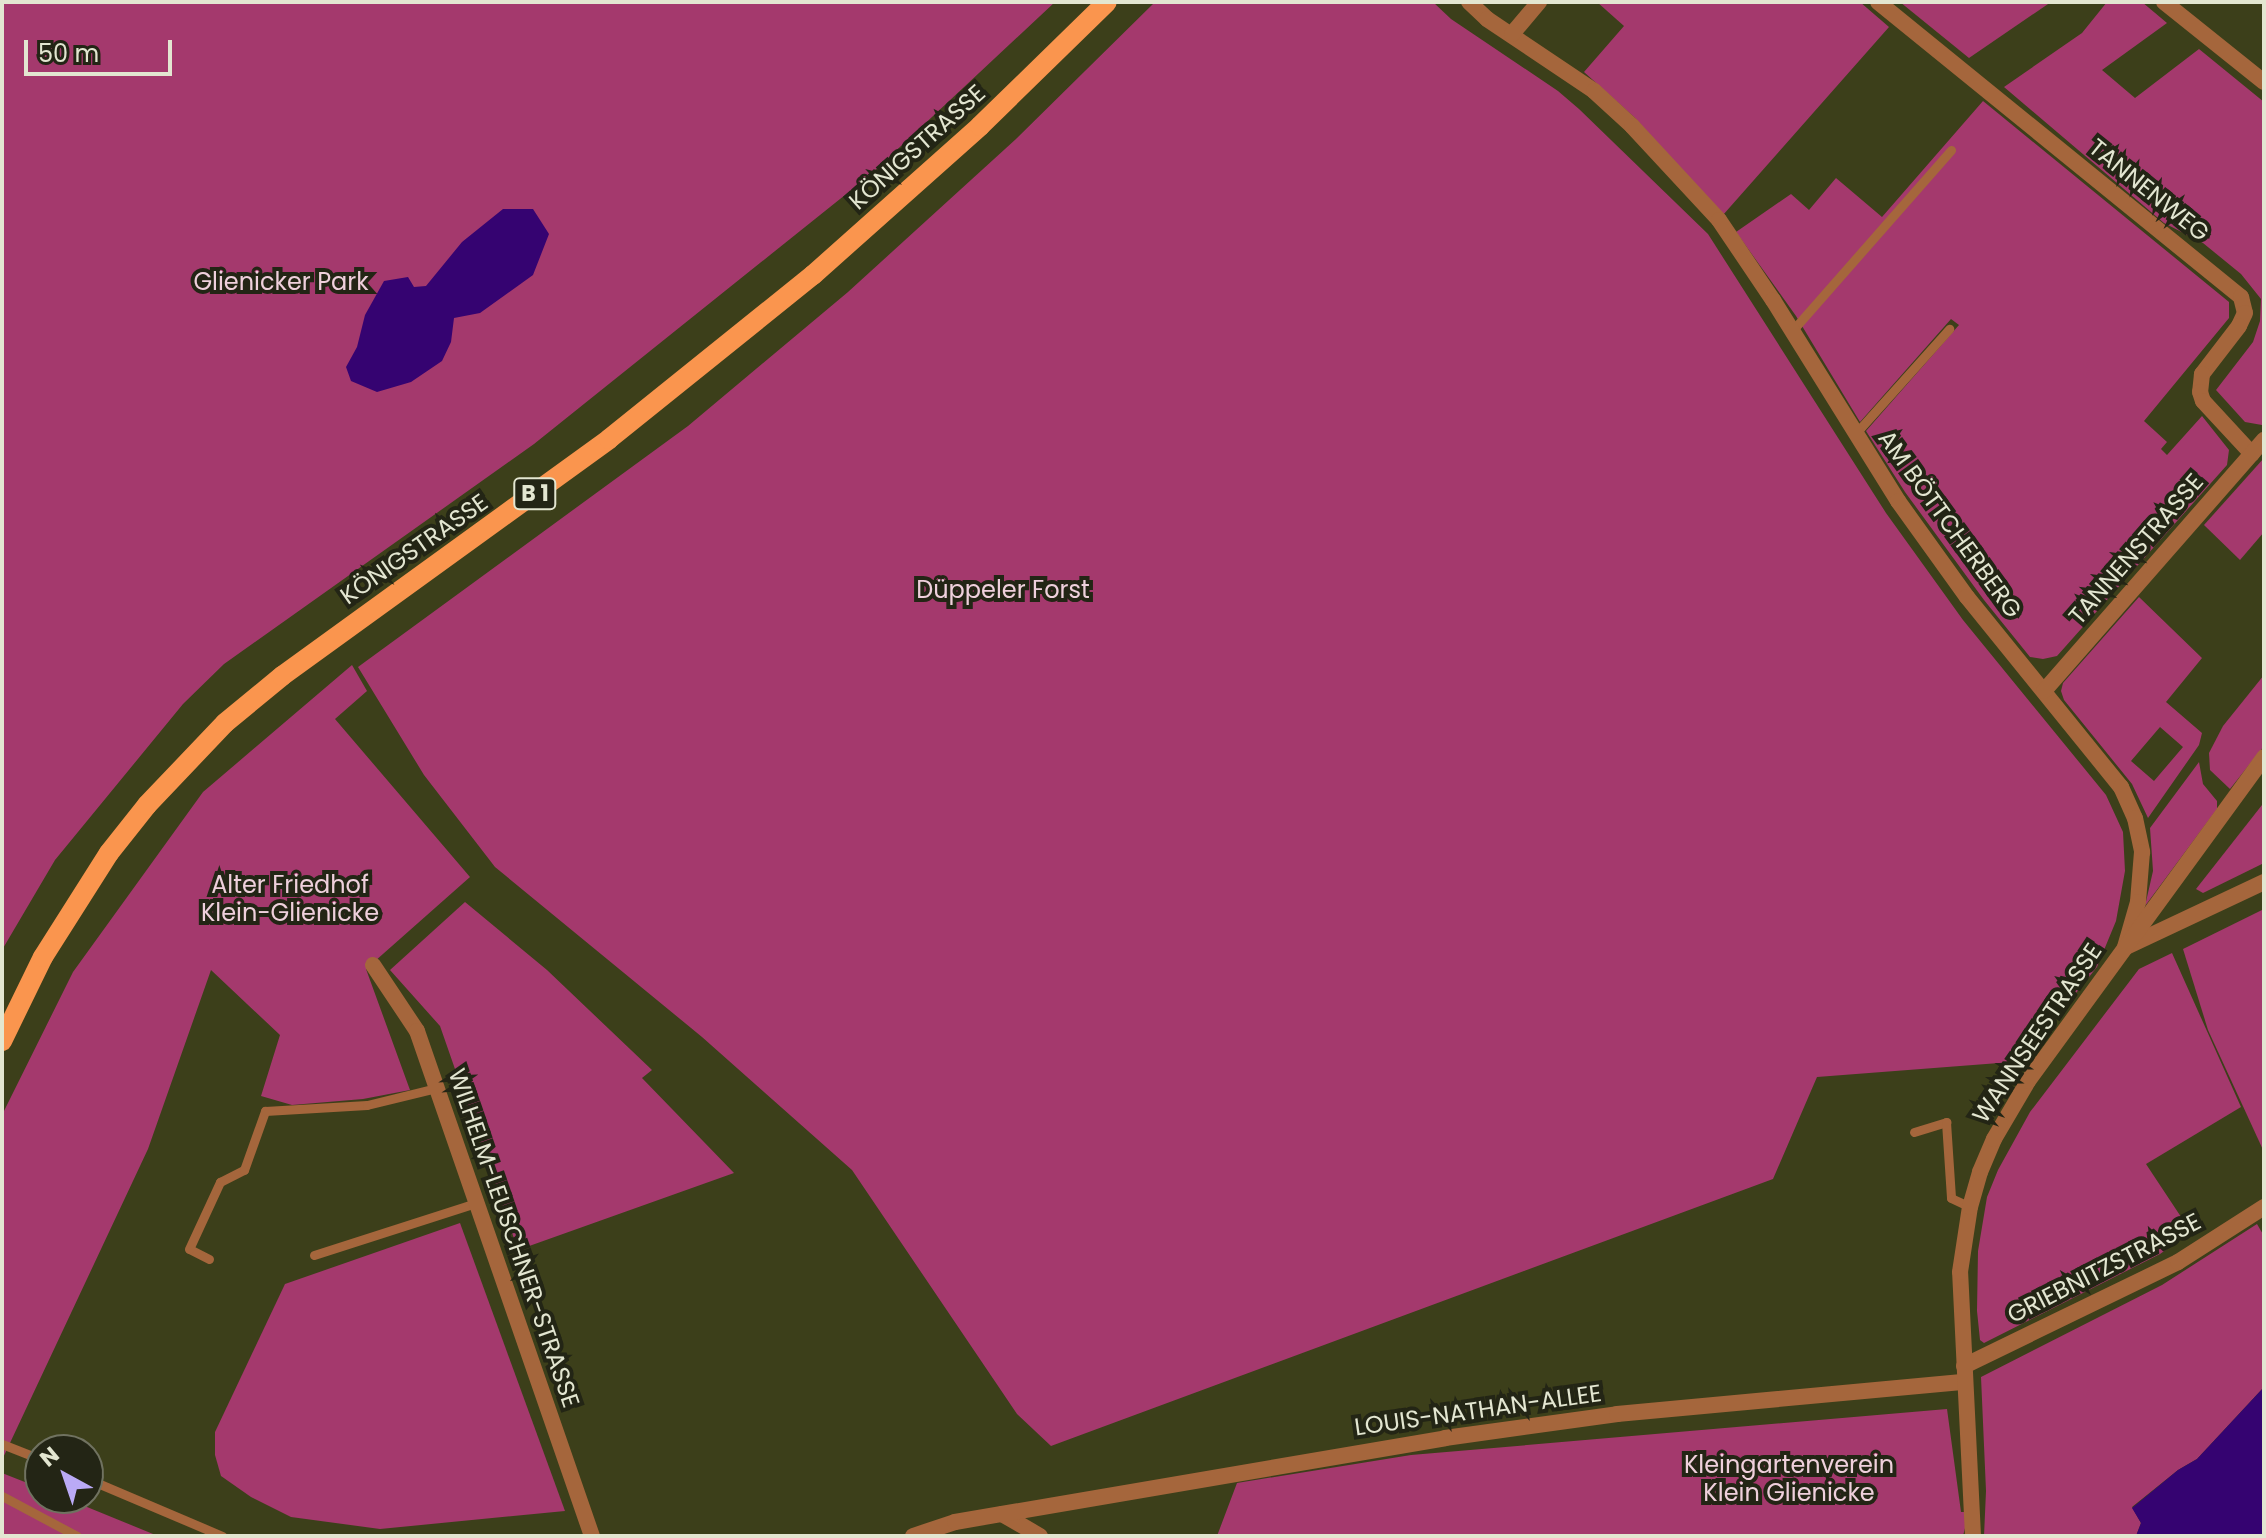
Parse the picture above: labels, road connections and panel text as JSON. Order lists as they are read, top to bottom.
{
  "streets": {
    "main road": ["KÖNIGSTRASSE", "B 1"],
    "street": [
      "TANNENWEG",
      "AM BÖTTCHERBERG",
      "TANNENSTRASSE",
      "WANNSEESTRASSE",
      "WILHELM-LEUSCHNER-STRASSE",
      "GRIEBNITZSTRASSE",
      "LOUIS-NATHAN-ALLEE"
    ]
  },
  "crossings": [
    ["TANNENWEG", "TANNENSTRASSE"],
    ["AM BÖTTCHERBERG", "TANNENSTRASSE"],
    ["AM BÖTTCHERBERG", "WANNSEESTRASSE"],
    ["WANNSEESTRASSE", "GRIEBNITZSTRASSE"],
    ["WANNSEESTRASSE", "LOUIS-NATHAN-ALLEE"],
    ["GRIEBNITZSTRASSE", "LOUIS-NATHAN-ALLEE"]
  ],
  "parks": [
    "Glienicker Park",
    "Düppeler Forst",
    "Alter Friedhof Klein-Glienicke",
    "Kleingartenverein Klein Glienicke"
  ],
  "scale_bar": "50 m",
  "north": "top left"
}
